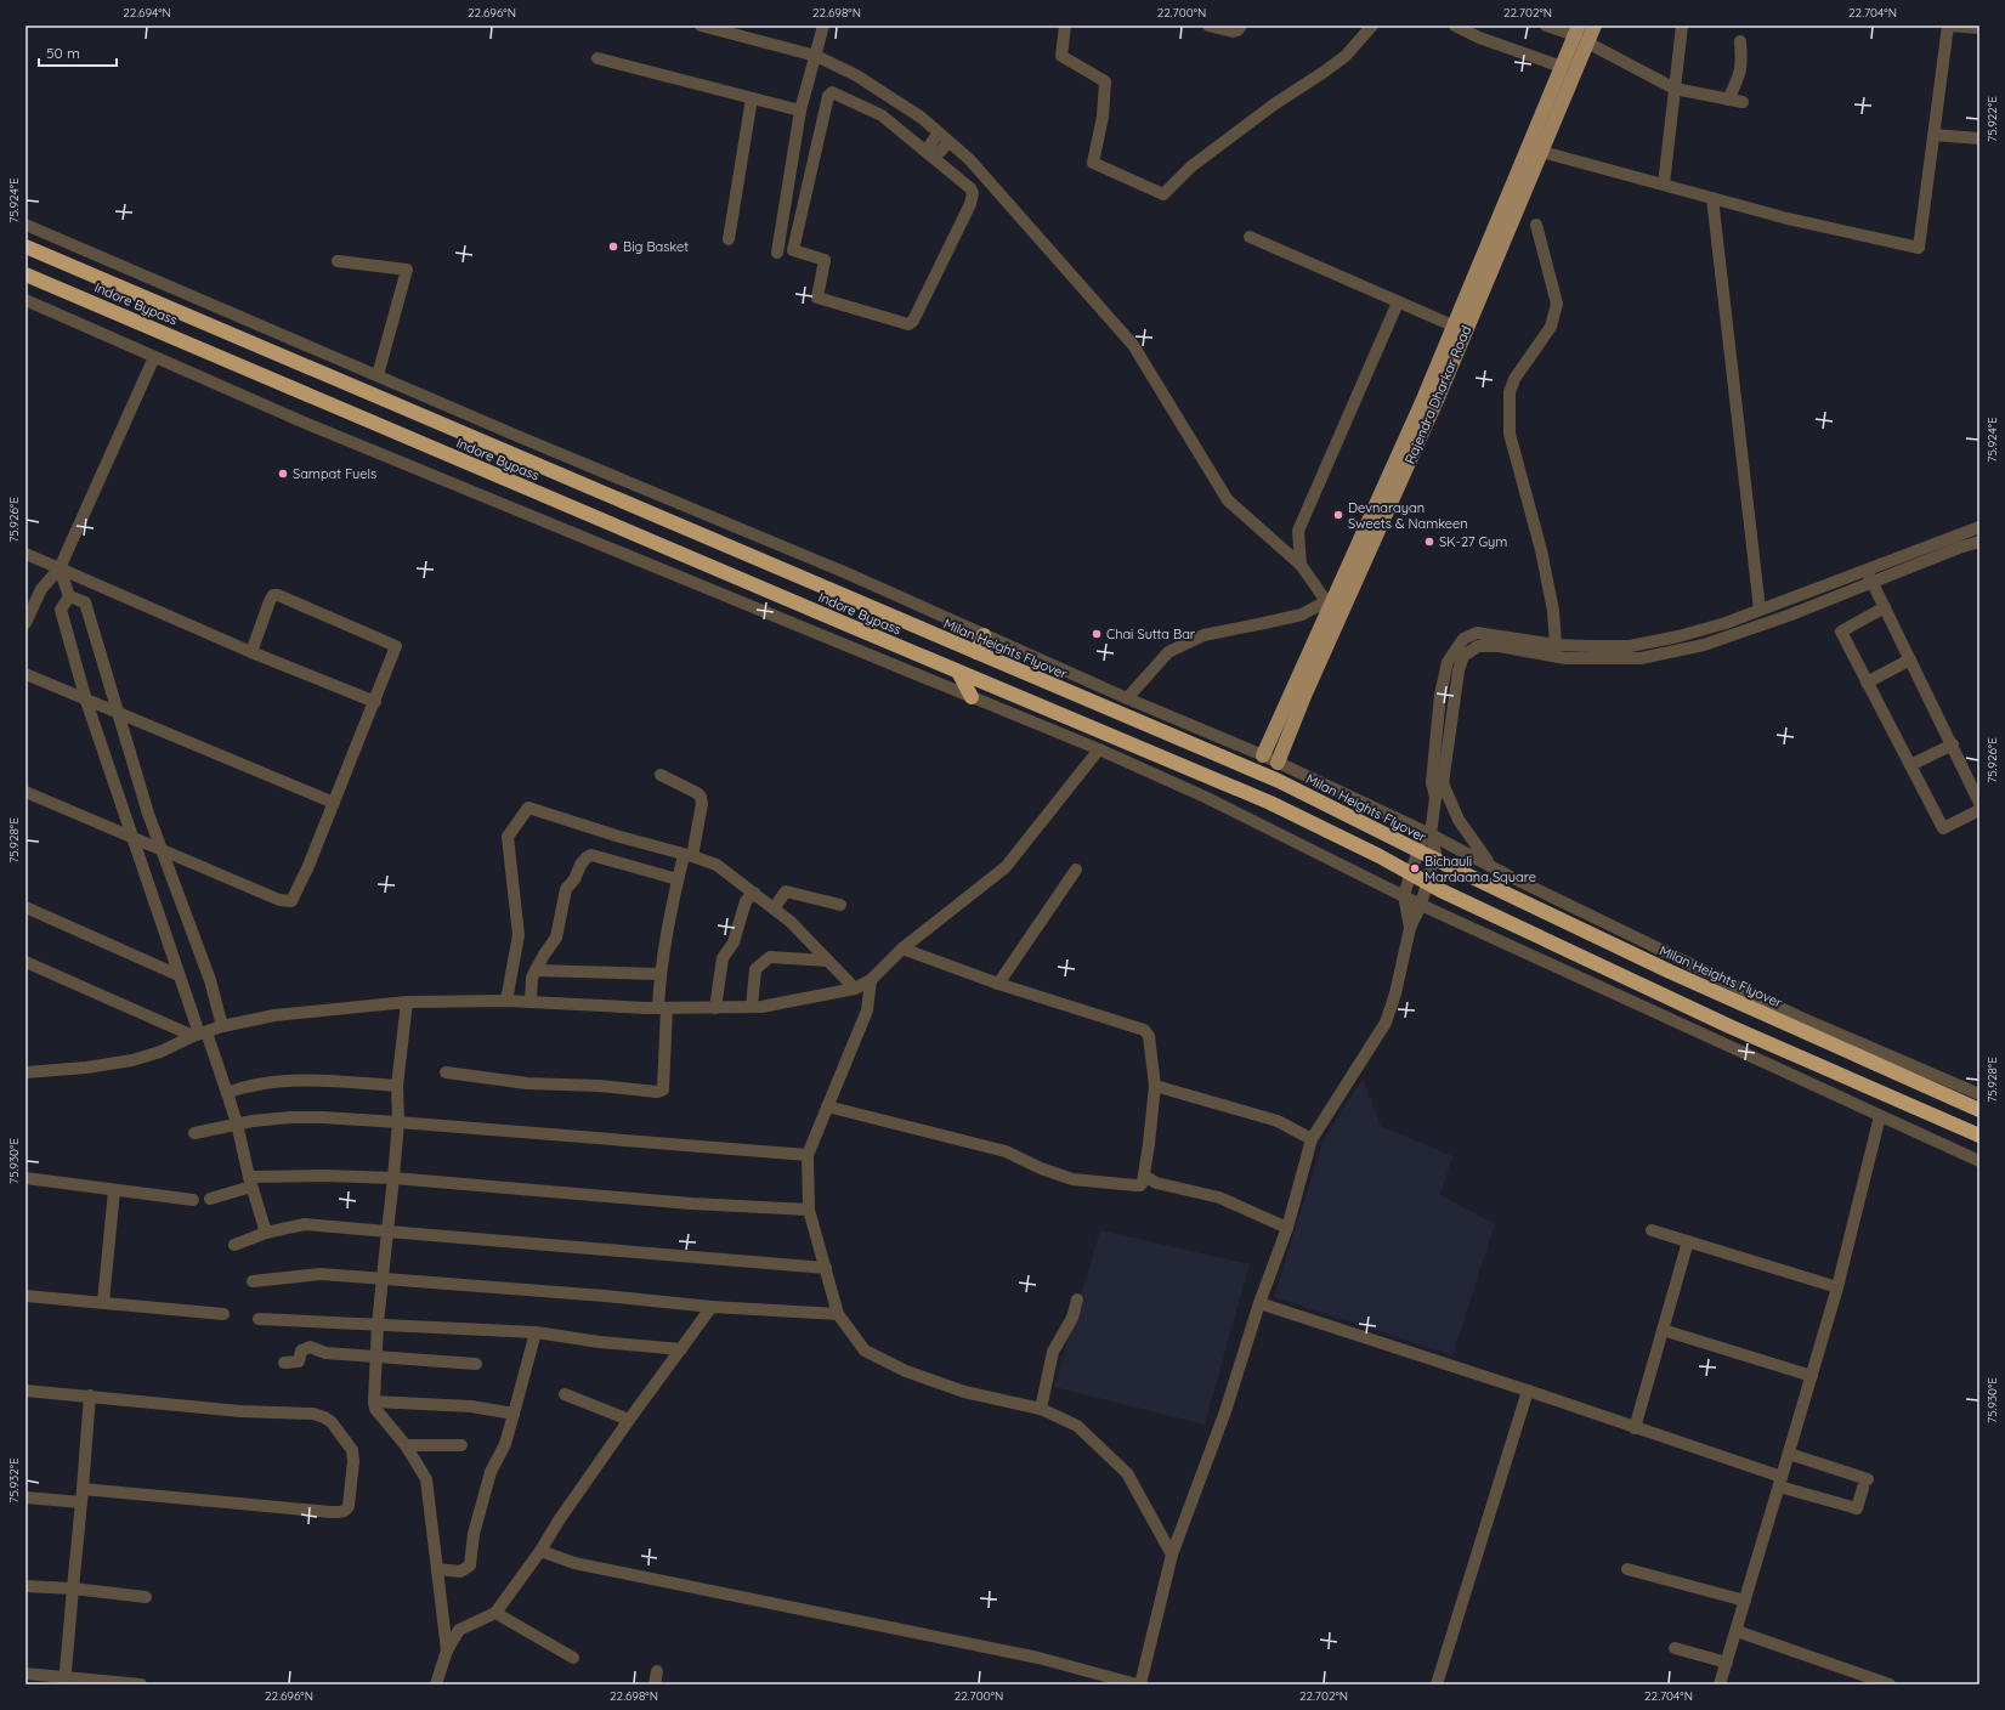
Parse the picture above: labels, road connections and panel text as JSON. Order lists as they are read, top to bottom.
{
  "streets": {
    "highway": ["Indore Bypass", "Milan Heights Flyover"],
    "main road": ["Rajendra Dharkar Road"]
  },
  "crossings": [
    ["Indore Bypass", "Milan Heights Flyover"]
  ],
  "places": [
    "Big Basket",
    "Sampat Fuels",
    "Devnarayan Sweets & Namkeen",
    "SK-27 Gym",
    "Chai Sutta Bar",
    "Bichauli Mardaana Square"
  ],
  "scale_bar": "50 m",
  "coordinates": [
    "22.694°N",
    "22.696°N",
    "22.698°N",
    "22.700°N",
    "22.702°N",
    "22.704°N",
    "75.922°E",
    "75.924°E",
    "75.926°E",
    "75.928°E",
    "75.930°E",
    "75.932°E"
  ]
}
